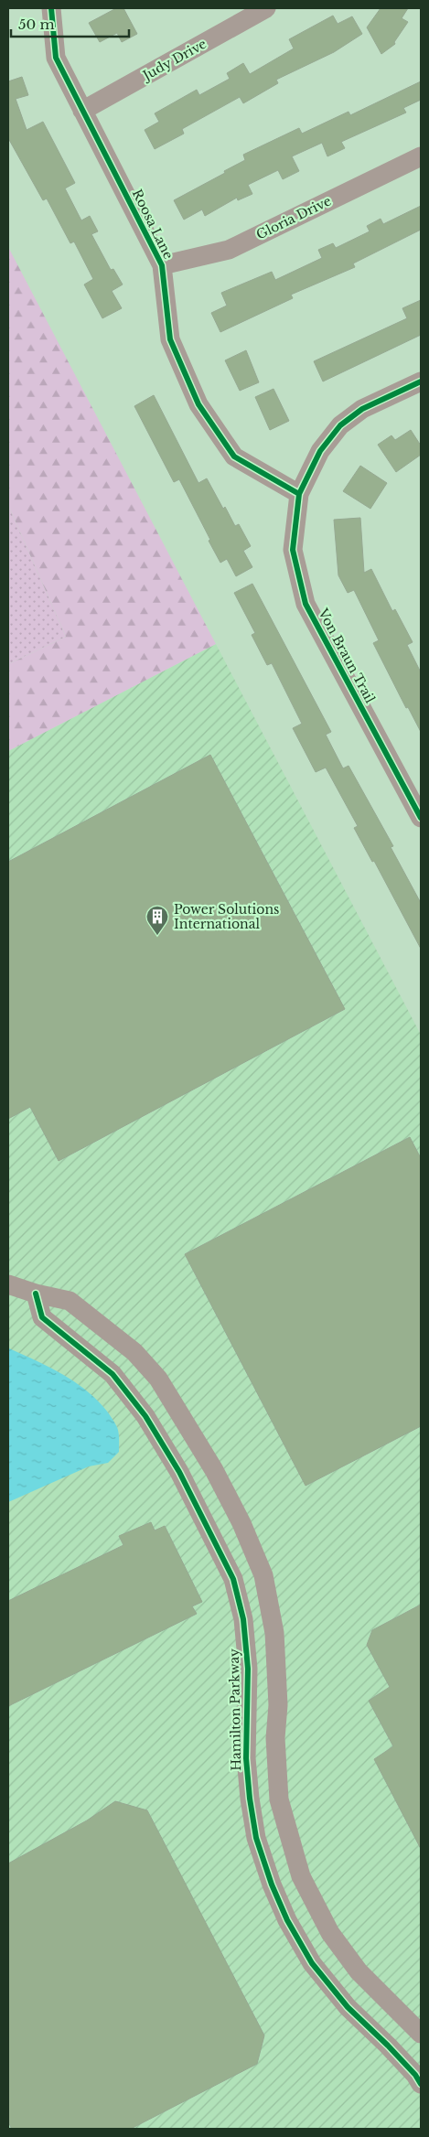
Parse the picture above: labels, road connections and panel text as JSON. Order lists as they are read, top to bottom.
{
  "streets": {
    "street": [
      "Judy Drive",
      "Gloria Drive",
      "Roosa Lane",
      "Von Braun Trail",
      "Hamilton Parkway"
    ]
  },
  "crossings": [
    ["Judy Drive", "Roosa Lane"],
    ["Gloria Drive", "Roosa Lane"],
    ["Roosa Lane", "Von Braun Trail"]
  ],
  "places": {
    "building": ["Power Solutions International"]
  },
  "scale_bar": "50 m"
}
